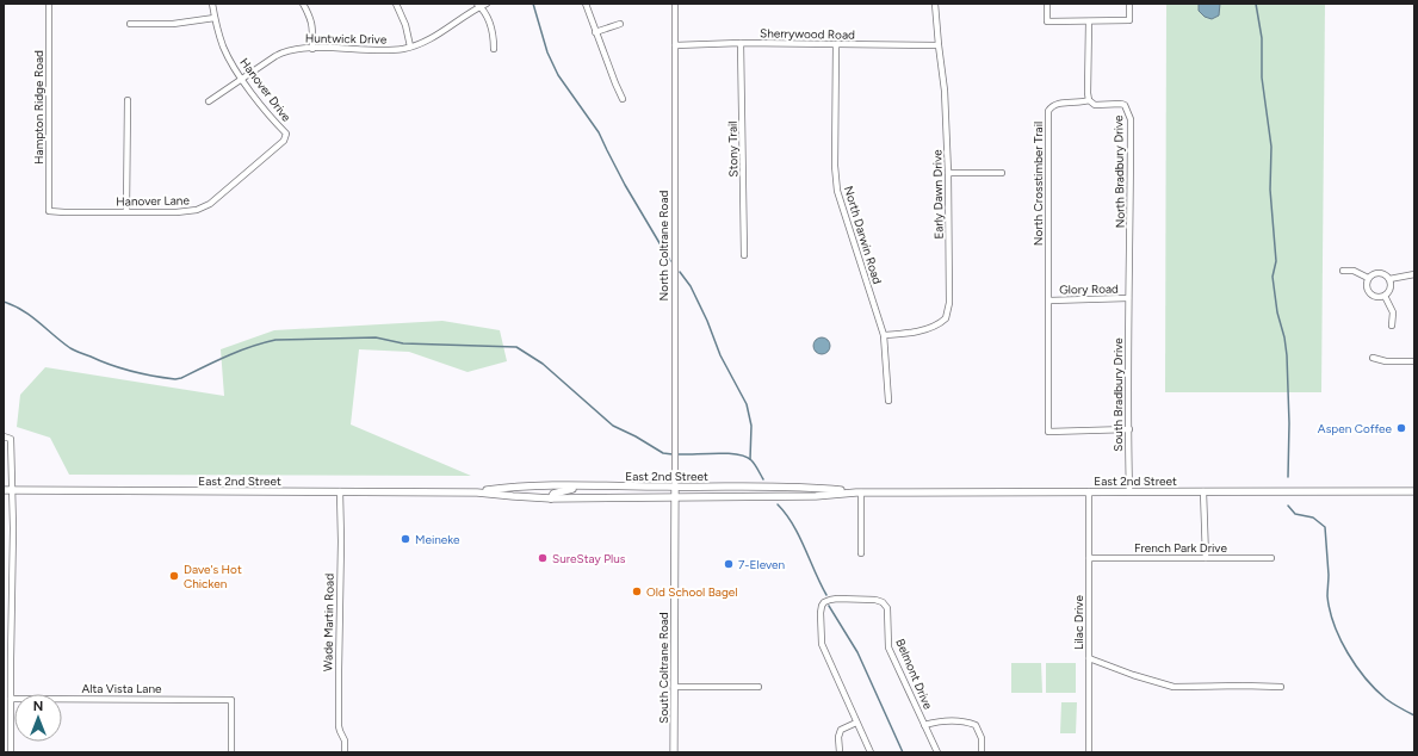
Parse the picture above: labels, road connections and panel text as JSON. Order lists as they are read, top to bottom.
{
  "streets": {
    "main road": ["East 2nd Street", "South Coltrane Road"],
    "street": [
      "Sherrywood Road",
      "Huntwick Drive",
      "Hanover Drive",
      "Hampton Ridge Road",
      "Stony Trail",
      "North Bradbury Drive",
      "North Crosstimber Trail",
      "Early Dawn Drive",
      "Hanover Lane",
      "North Darwin Road",
      "North Coltrane Road",
      "Glory Road",
      "South Bradbury Drive",
      "French Park Drive",
      "Wade Martin Road",
      "Lilac Drive",
      "Belmont Drive",
      "Alta Vista Lane"
    ]
  },
  "crossings": [
    ["Sherrywood Road", "Stony Trail"],
    ["Sherrywood Road", "Early Dawn Drive"],
    ["Sherrywood Road", "North Darwin Road"],
    ["Sherrywood Road", "North Coltrane Road"],
    ["Huntwick Drive", "Hanover Drive"],
    ["Hanover Drive", "Hanover Lane"],
    ["Hampton Ridge Road", "Hanover Lane"],
    ["North Bradbury Drive", "North Crosstimber Trail"],
    ["North Bradbury Drive", "Glory Road"],
    ["North Bradbury Drive", "South Bradbury Drive"],
    ["North Crosstimber Trail", "Glory Road"],
    ["North Crosstimber Trail", "South Bradbury Drive"],
    ["Early Dawn Drive", "North Darwin Road"],
    ["North Coltrane Road", "East 2nd Street"],
    ["North Coltrane Road", "South Coltrane Road"],
    ["Glory Road", "South Bradbury Drive"],
    ["South Bradbury Drive", "East 2nd Street"],
    ["East 2nd Street", "Wade Martin Road"],
    ["East 2nd Street", "Lilac Drive"],
    ["East 2nd Street", "South Coltrane Road"],
    ["French Park Drive", "Lilac Drive"]
  ],
  "places": [
    "Aspen Coffee",
    "Meineke",
    "SureStay Plus",
    "7-Eleven",
    "Dave's Hot Chicken",
    "Old School Bagel"
  ],
  "north": "top"
}
